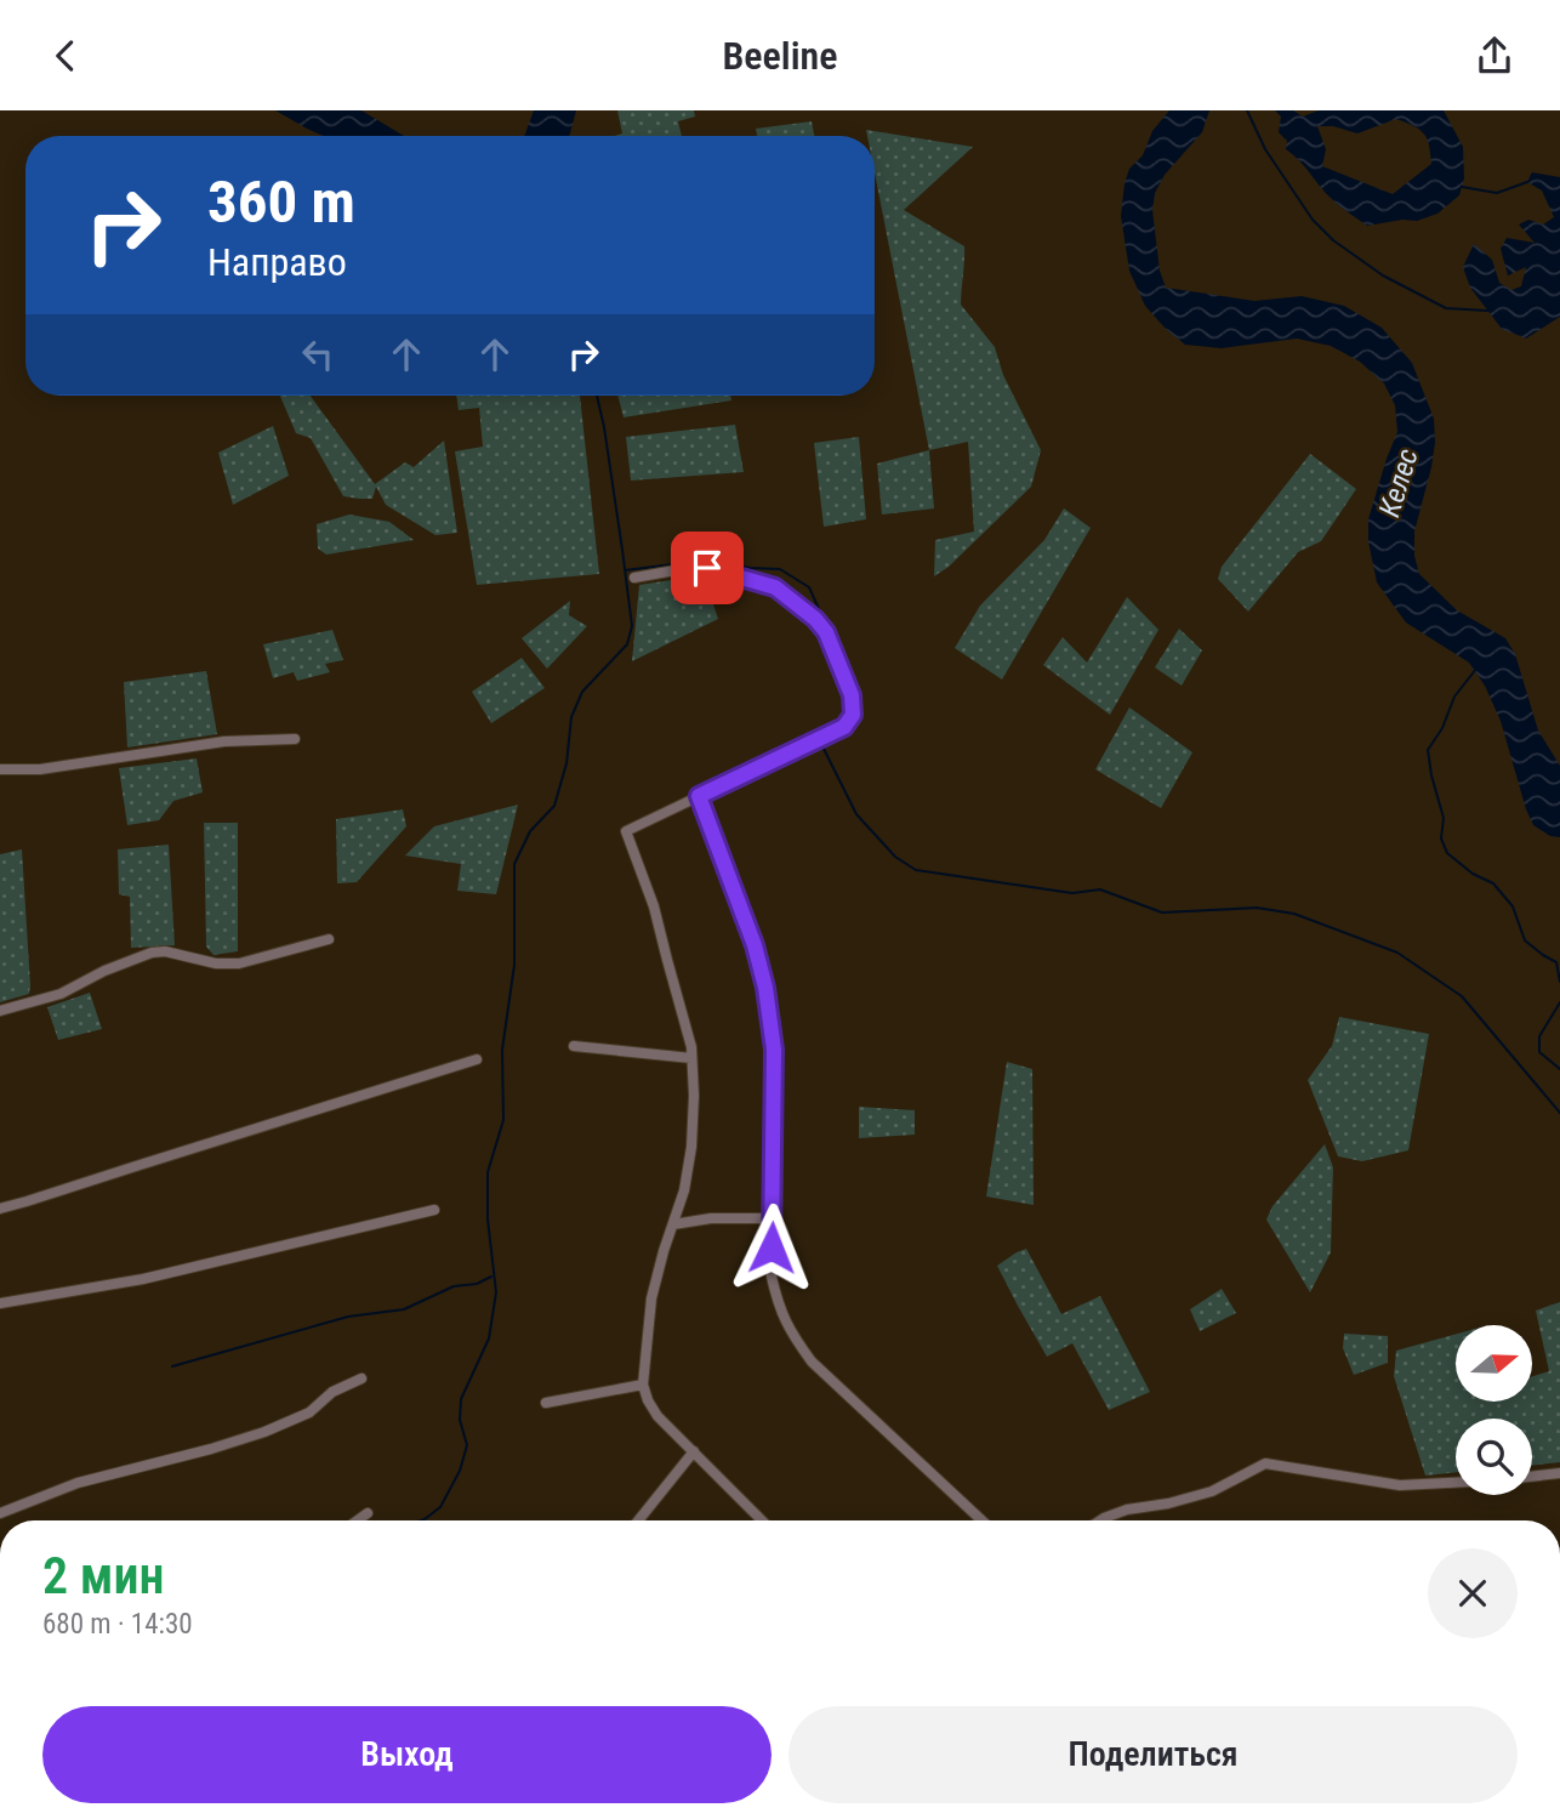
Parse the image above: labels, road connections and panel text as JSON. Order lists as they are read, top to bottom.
{
  "water": ["Келес"],
  "north": "right",
  "page": {
    "header": "Beeline",
    "turn": ["360 m", "Направо"],
    "heading": ["2 мин", "680 m · 14:30"],
    "buttons": ["Выход", "Поделиться"]
  }
}
